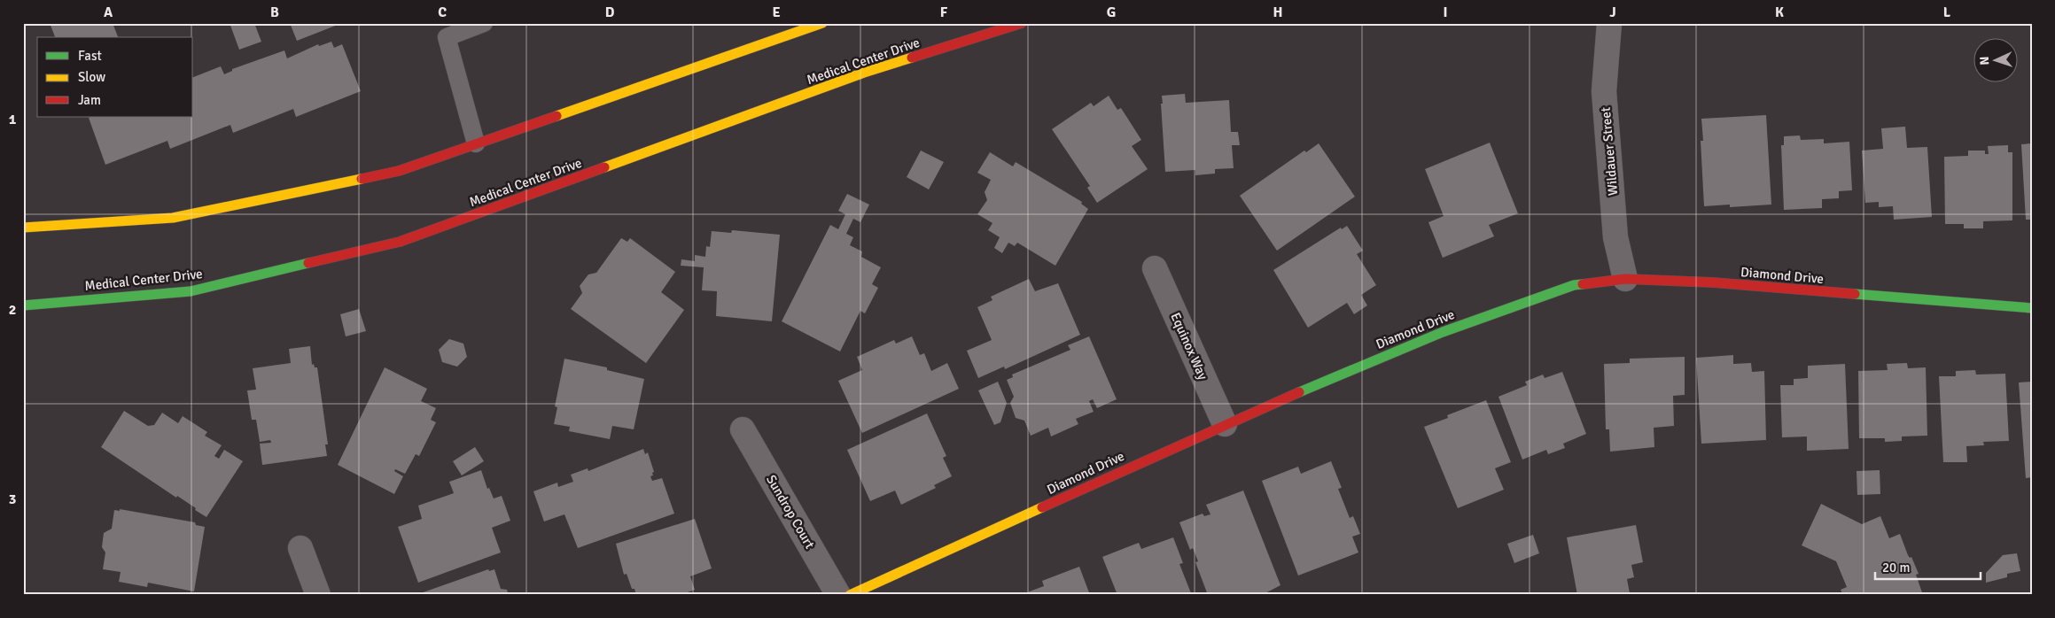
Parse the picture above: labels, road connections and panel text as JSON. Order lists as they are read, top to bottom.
{
  "streets": {
    "main road": ["Medical Center Drive", "Diamond Drive"],
    "street": ["Wildauer Street", "Equinox Way", "Sundrop Court"]
  },
  "crossings": [
    ["Wildauer Street", "Diamond Drive"],
    ["Diamond Drive", "Equinox Way"]
  ],
  "legend": ["Fast", "Slow", "Jam"],
  "scale_bar": "20 m",
  "north": "left",
  "grid": {
    "columns": [
      "A",
      "B",
      "C",
      "D",
      "E",
      "F",
      "G",
      "H",
      "I",
      "J",
      "K",
      "L"
    ],
    "rows": ["1", "2", "3"]
  }
}
